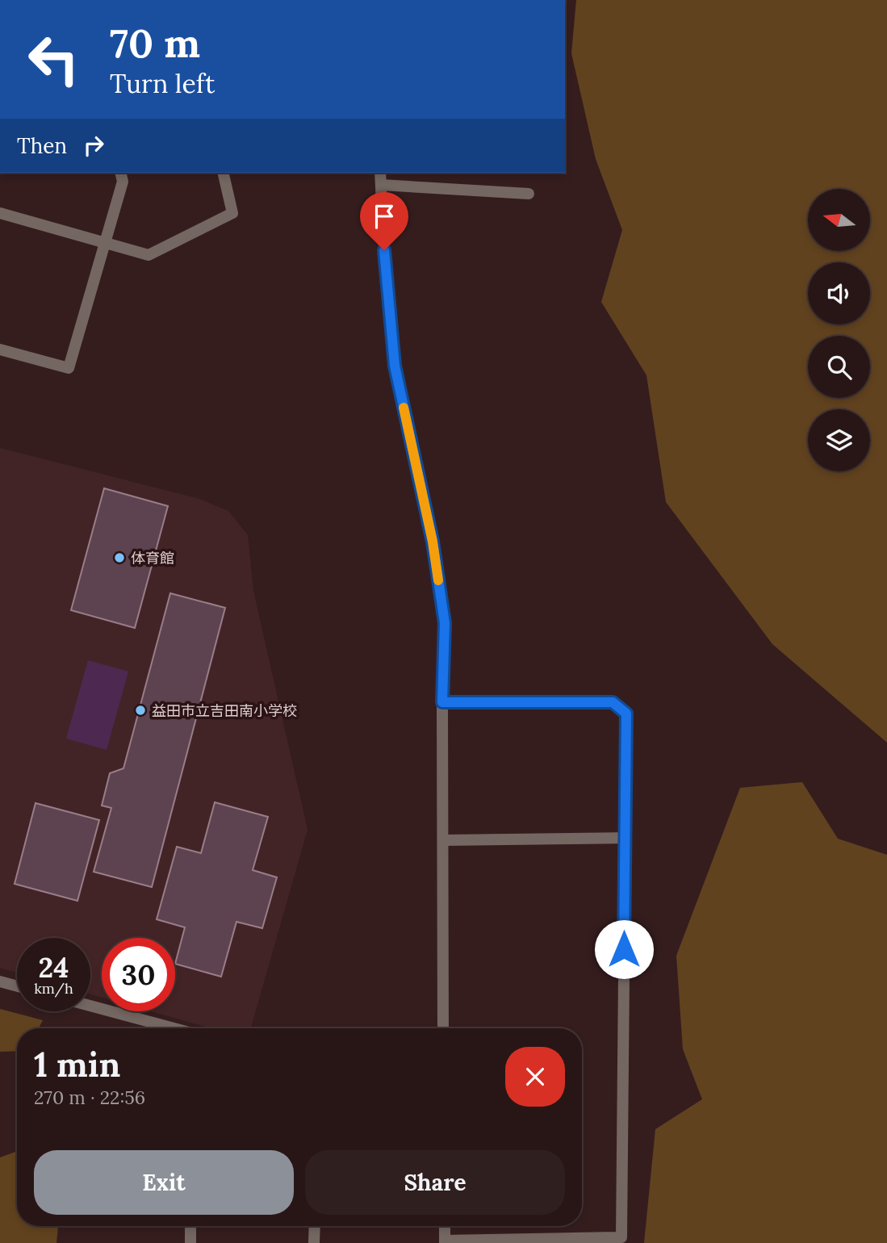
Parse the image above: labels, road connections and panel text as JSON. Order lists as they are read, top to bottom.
{
  "places": ["体育館", "益田市立吉田南小学校"],
  "north": "left",
  "page": {
    "turn": ["70 m", "Turn left"],
    "then": "Then",
    "speed": "24 km/h",
    "limit": "30",
    "heading": ["1 min", "270 m · 22:56"],
    "buttons": ["Exit", "Share"]
  }
}
